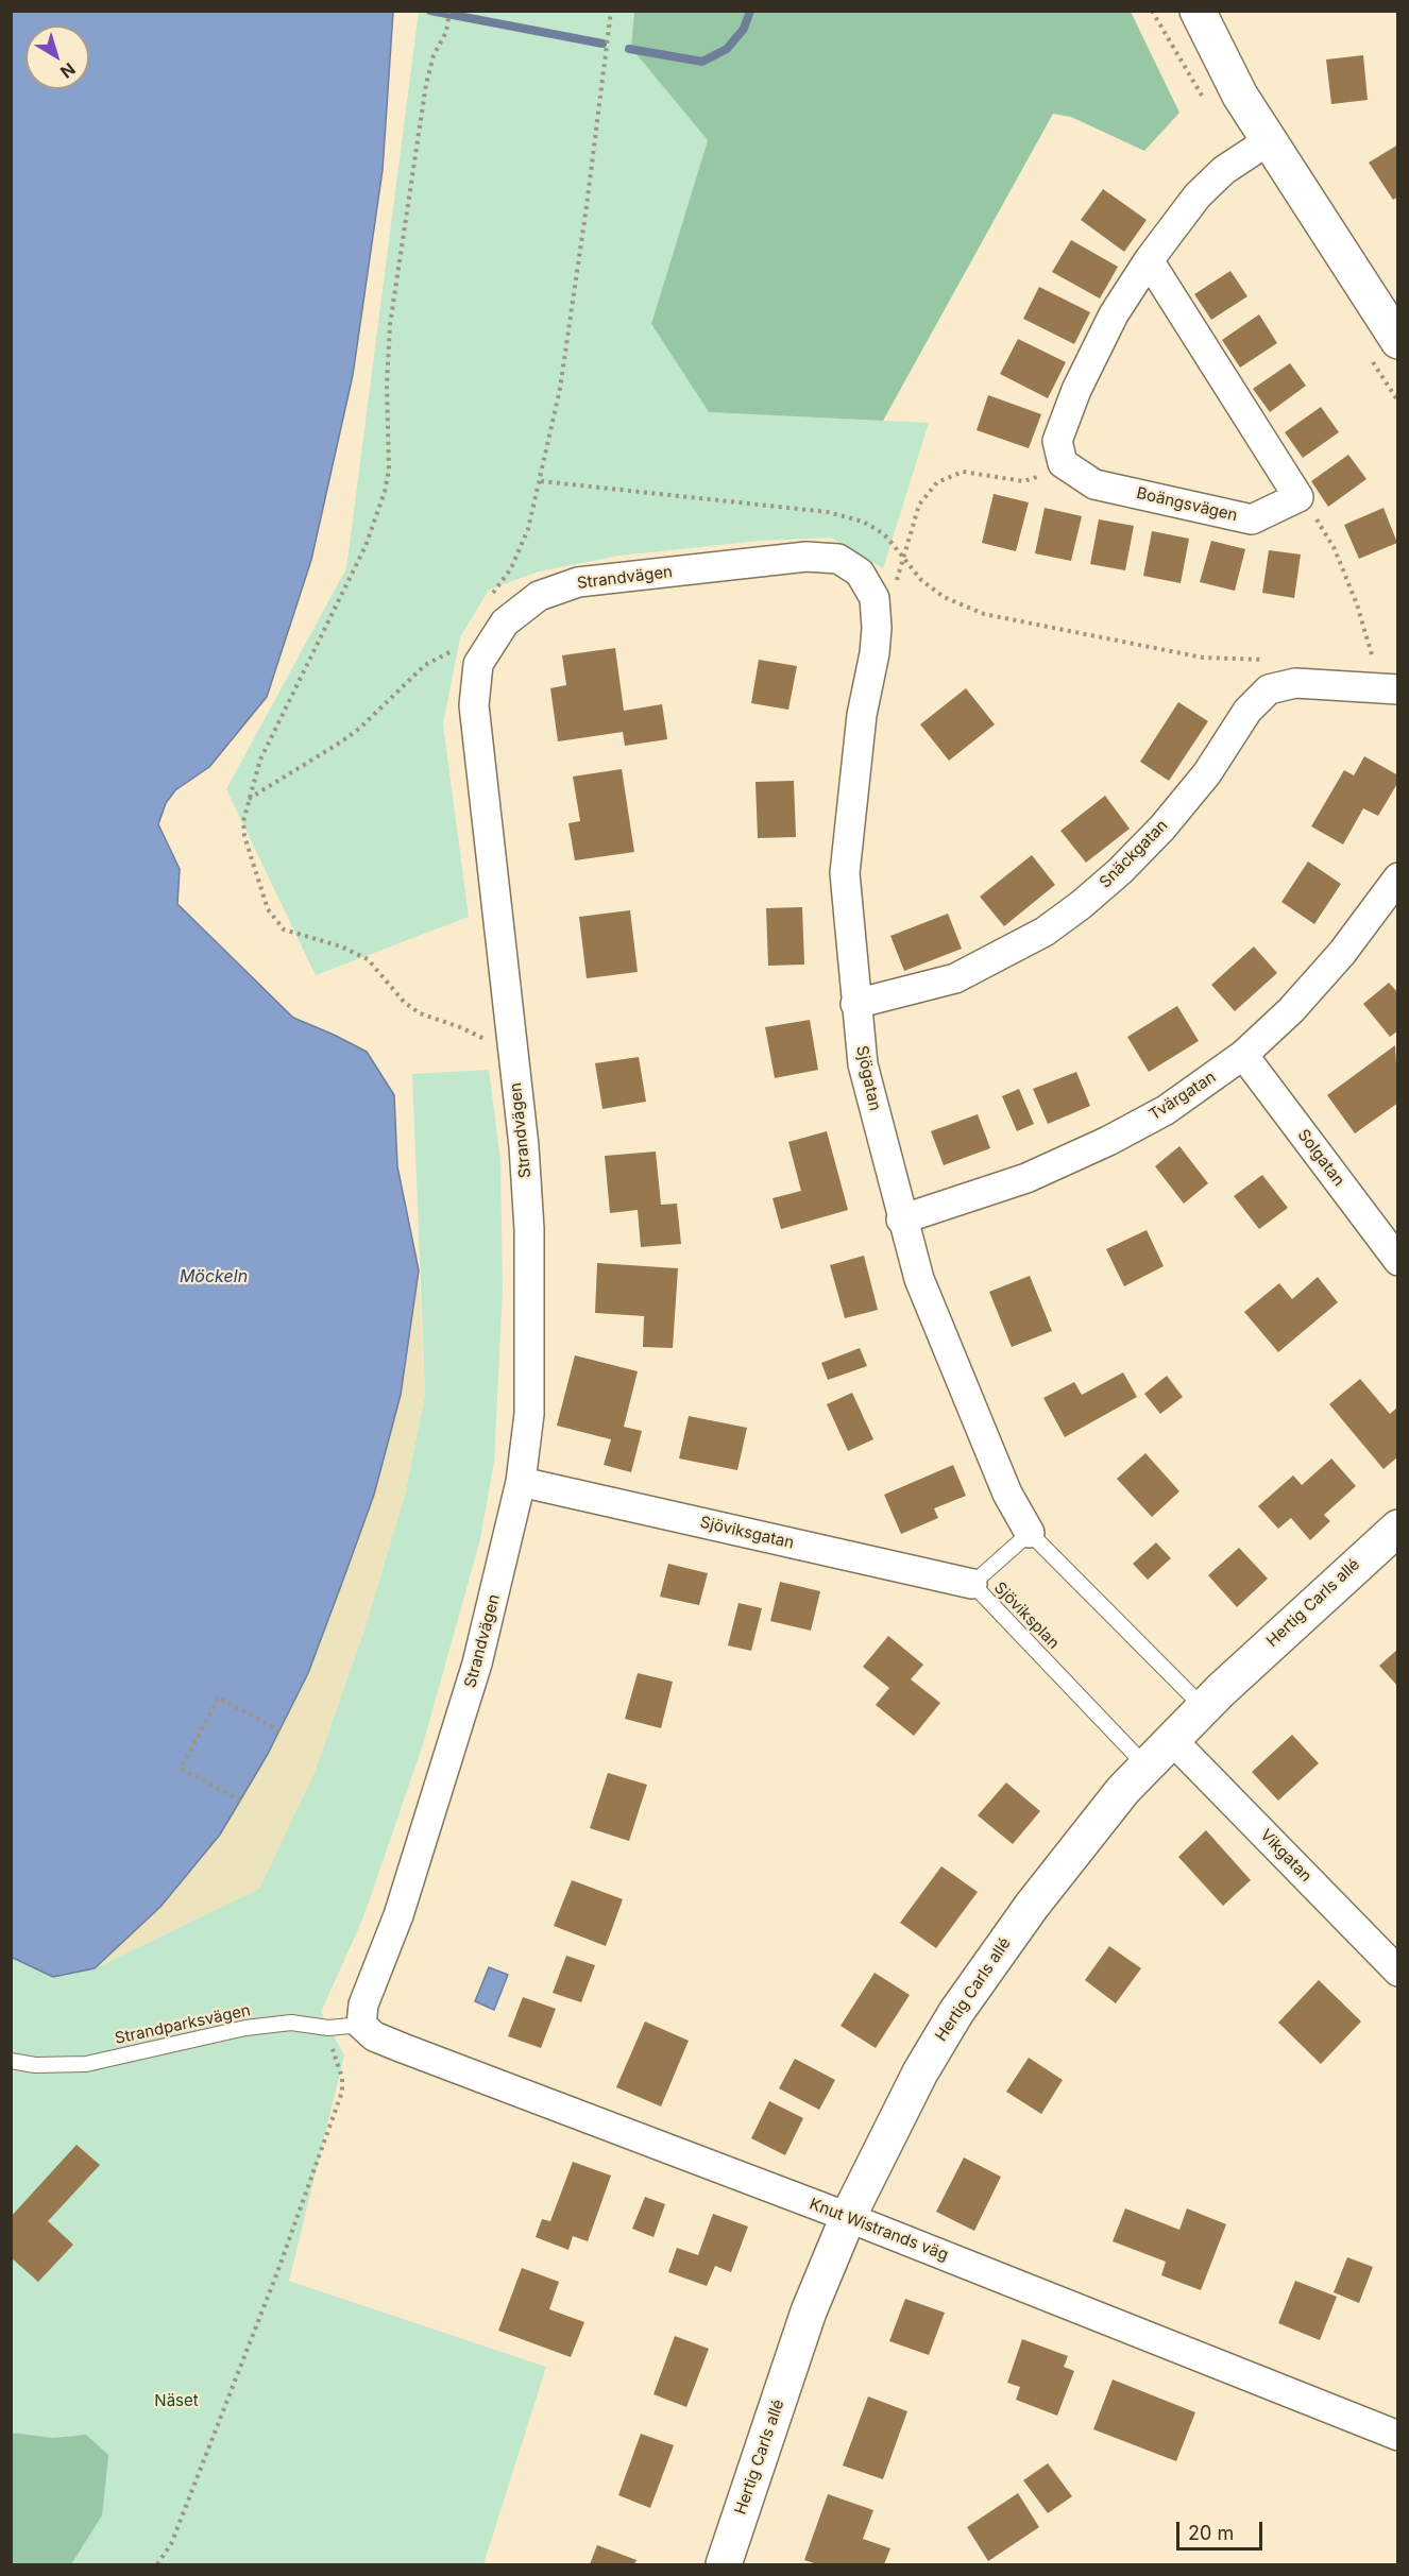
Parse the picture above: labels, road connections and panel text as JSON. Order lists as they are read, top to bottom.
{
  "streets": {
    "street": [
      "Boängsvägen",
      "Strandvägen",
      "Snäckgatan",
      "Sjögatan",
      "Tvärgatan",
      "Solgatan",
      "Sjöviksgatan",
      "Hertig Carls allé",
      "Vikgatan",
      "Knut Wistrands väg"
    ],
    "lane": ["Sjöviksplan", "Strandparksvägen"]
  },
  "crossings": [
    ["Strandvägen", "Sjögatan"],
    ["Strandvägen", "Sjöviksgatan"],
    ["Strandvägen", "Strandparksvägen"],
    ["Strandvägen", "Knut Wistrands väg"],
    ["Snäckgatan", "Sjögatan"],
    ["Sjögatan", "Tvärgatan"],
    ["Sjögatan", "Sjöviksplan"],
    ["Tvärgatan", "Solgatan"],
    ["Sjöviksgatan", "Sjöviksplan"],
    ["Hertig Carls allé", "Sjöviksplan"],
    ["Hertig Carls allé", "Vikgatan"],
    ["Hertig Carls allé", "Knut Wistrands väg"],
    ["Strandparksvägen", "Knut Wistrands väg"]
  ],
  "water": ["Möckeln"],
  "parks": ["Näset"],
  "scale_bar": "20 m",
  "north": "bottom right"
}
